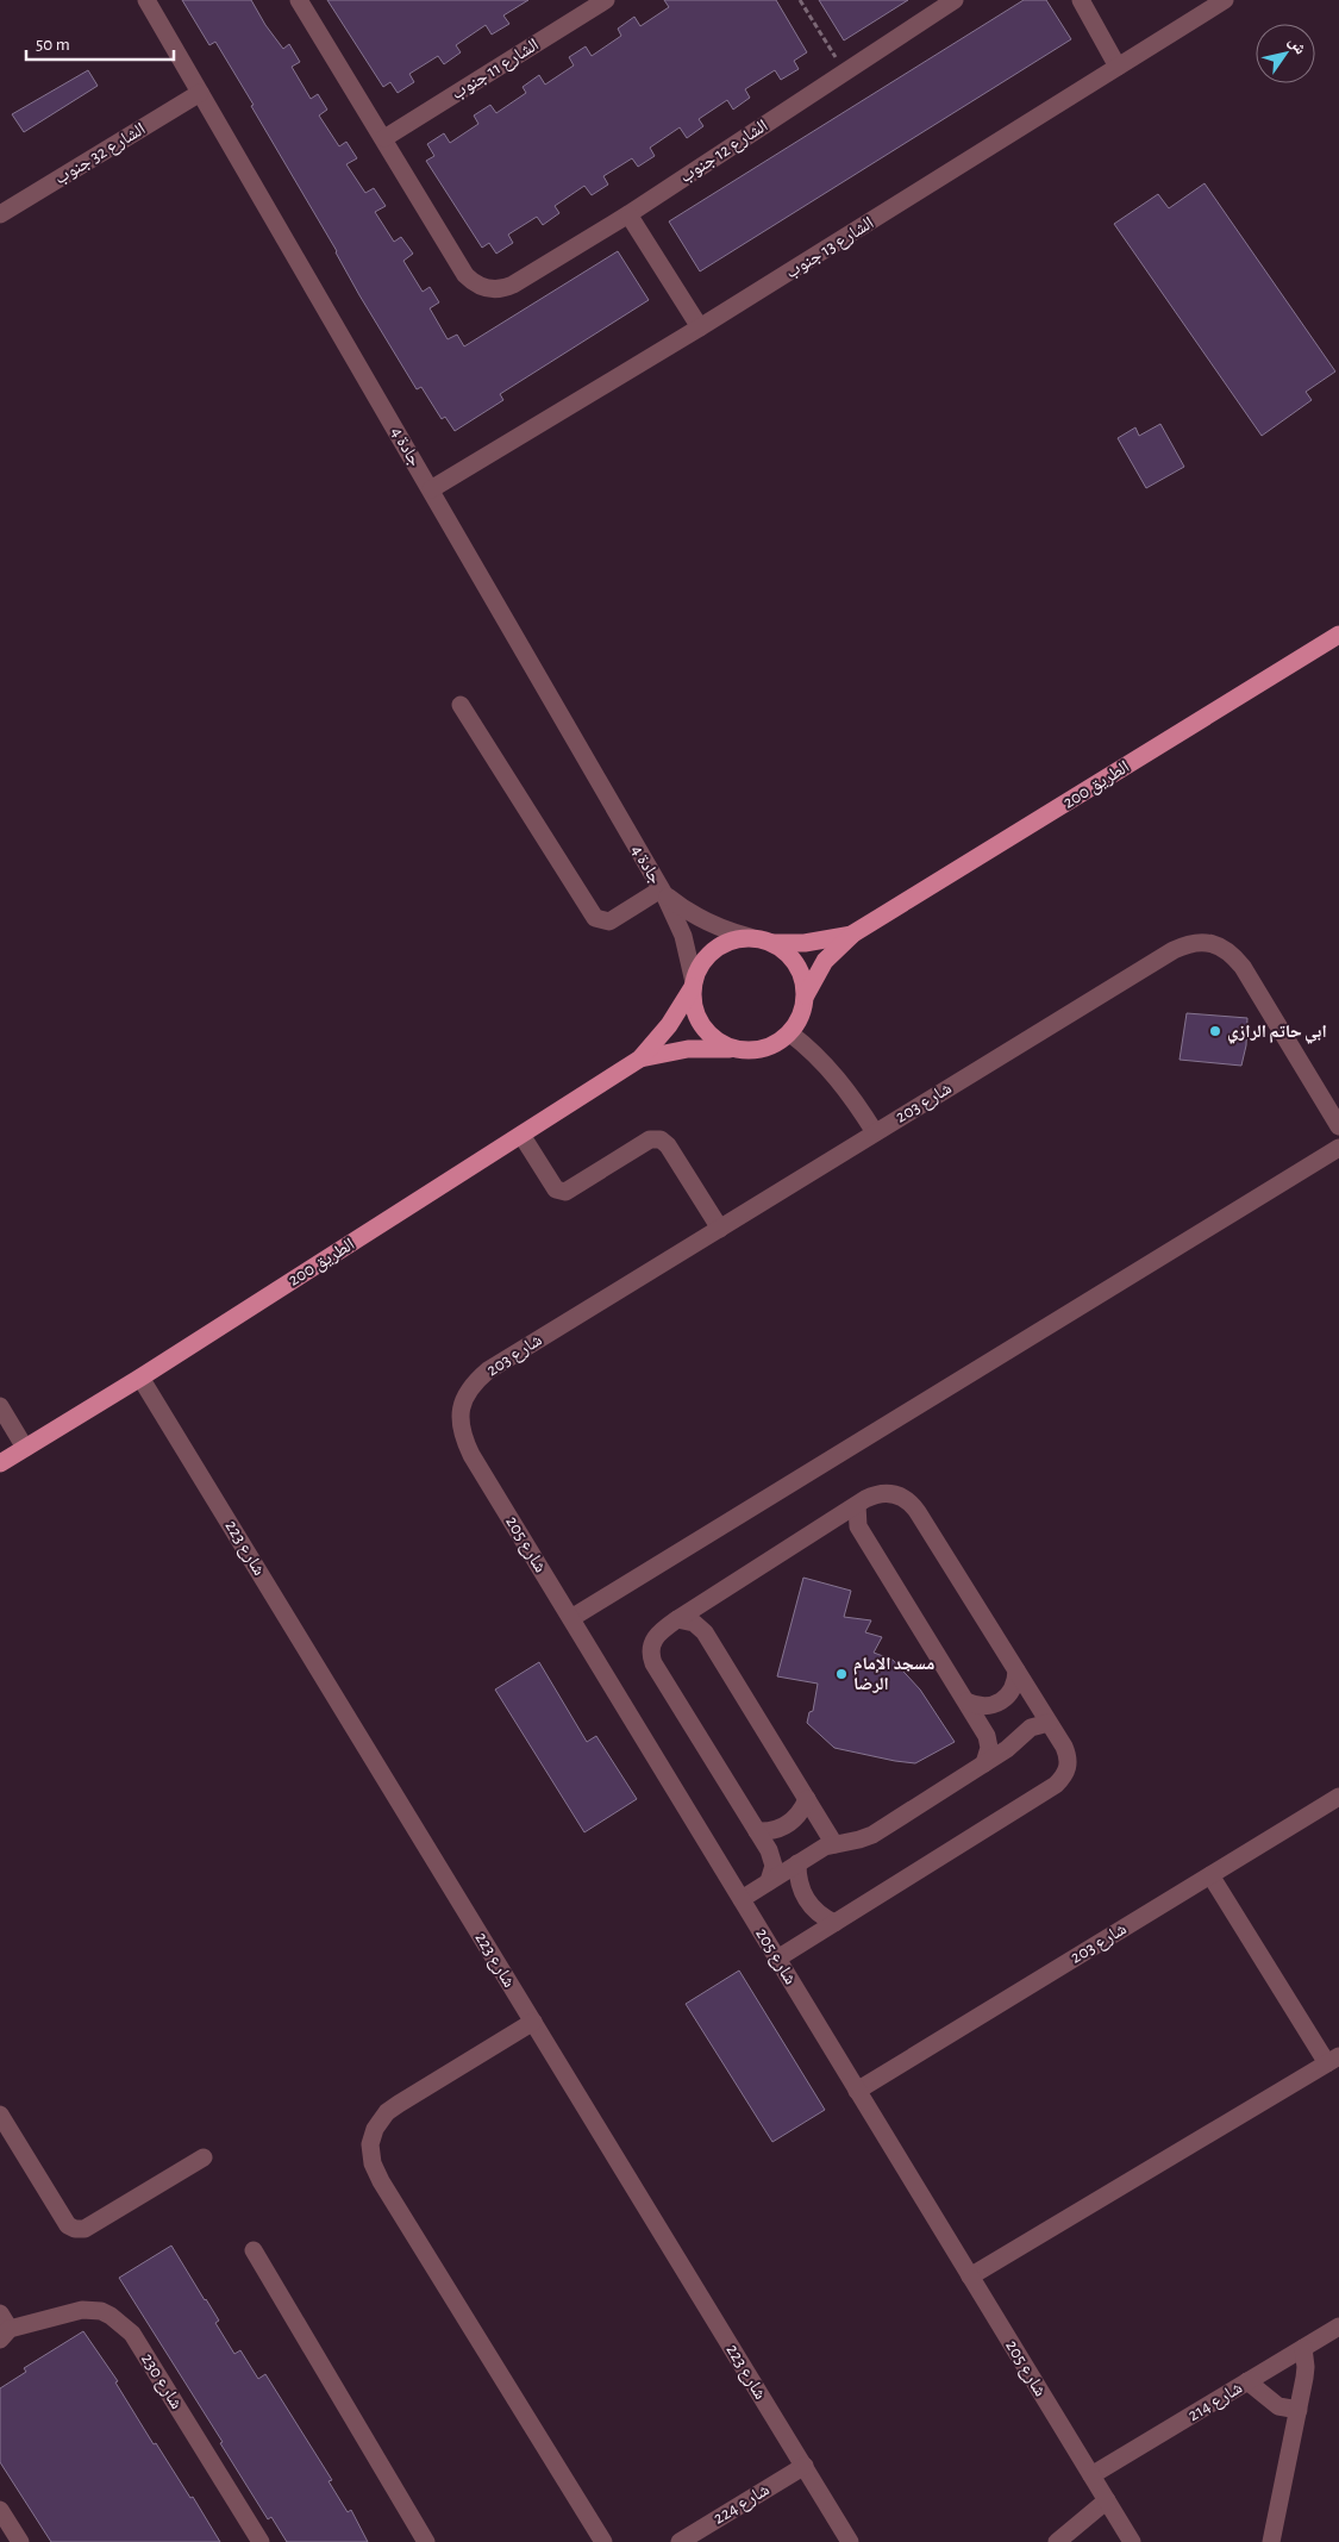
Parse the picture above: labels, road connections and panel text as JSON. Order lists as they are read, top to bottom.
{
  "streets": {
    "main road": ["الطريق 200"],
    "street": [
      "الشارع 11 جنوب",
      "الشارع 12 جنوب",
      "الشارع 32 جنوب",
      "الشارع 13 جنوب",
      "جادة 4",
      "شارع 203",
      "شارع 205",
      "شارع 223",
      "شارع 230",
      "شارع 214",
      "شارع 224"
    ]
  },
  "crossings": [
    ["الشارع 11 جنوب", "الشارع 12 جنوب"],
    ["الشارع 32 جنوب", "جادة 4"],
    ["الشارع 13 جنوب", "جادة 4"],
    ["جادة 4", "الطريق 200"],
    ["الطريق 200", "شارع 223"],
    ["شارع 203", "شارع 205"],
    ["شارع 205", "شارع 214"],
    ["شارع 223", "شارع 224"]
  ],
  "places": ["ابي حاتم الرازي", "مسجد الإمام الرضا"],
  "scale_bar": "50 m",
  "north": "top right"
}
